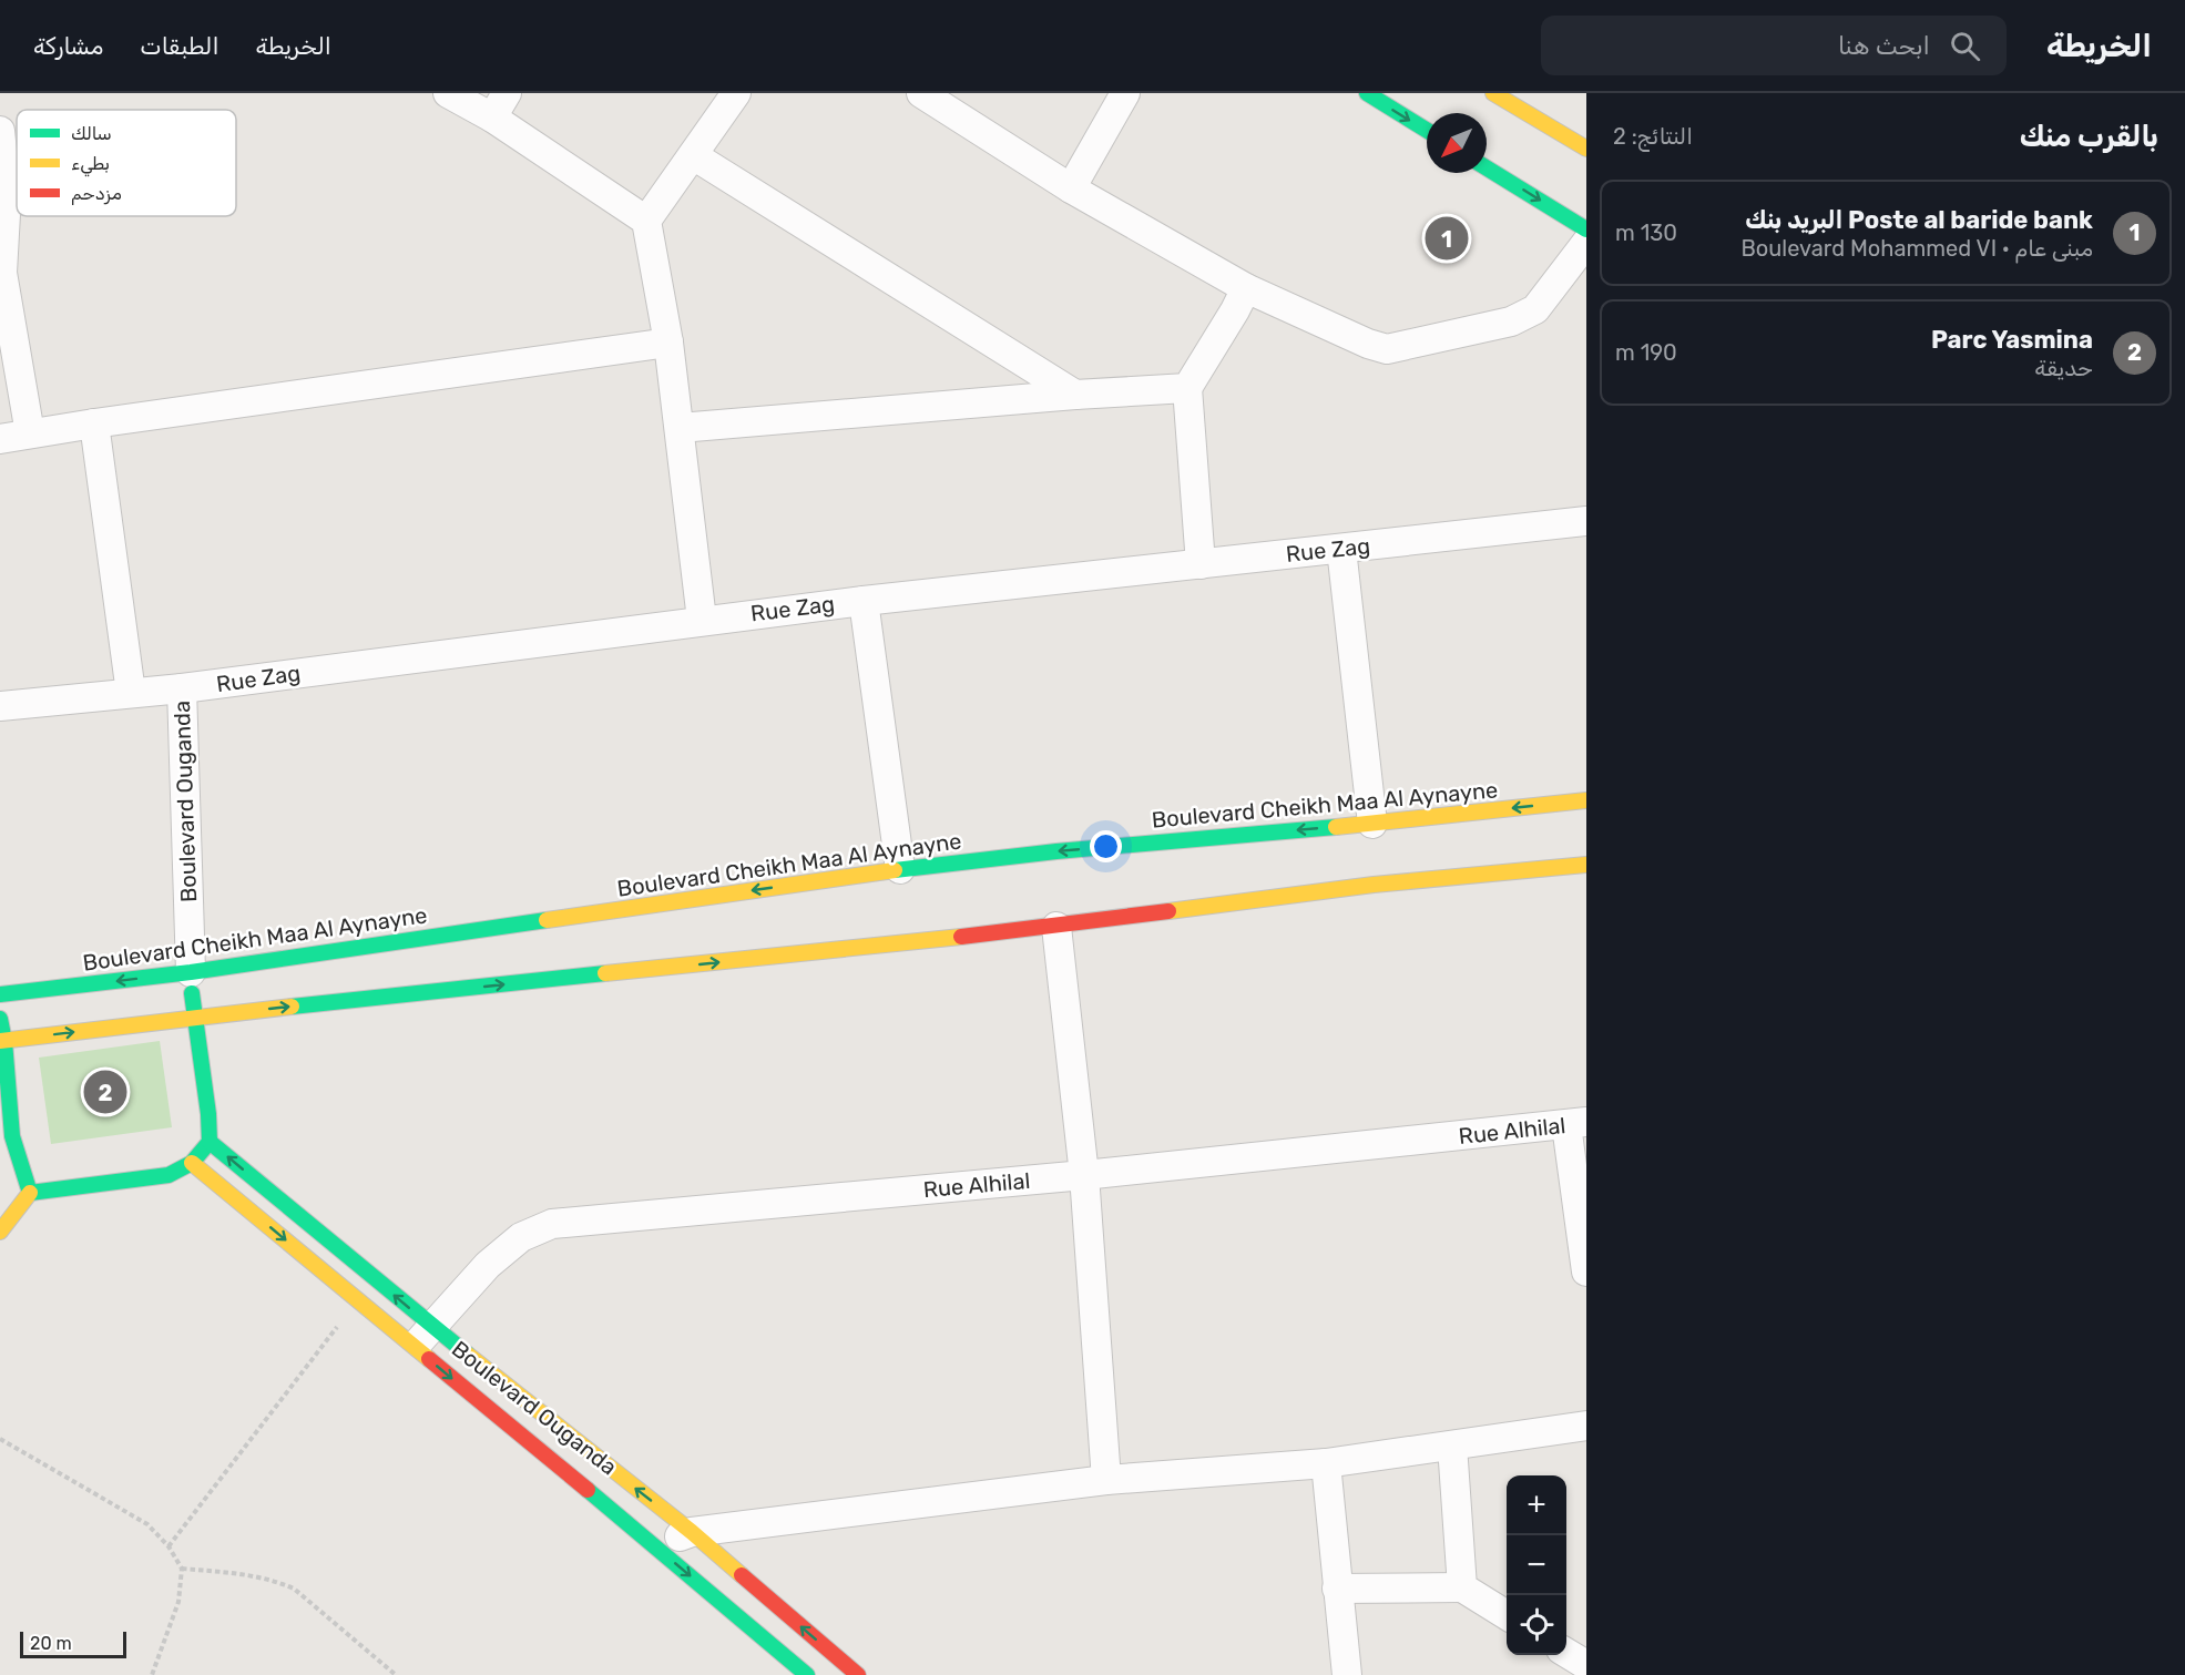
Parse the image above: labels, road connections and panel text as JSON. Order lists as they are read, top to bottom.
{
  "streets": {
    "main road": ["Boulevard Ouganda", "Boulevard Cheikh Maa Al Aynayne"],
    "street": ["Rue Zag", "Rue Alhilal"]
  },
  "crossings": [
    ["Rue Zag", "Boulevard Ouganda"],
    ["Boulevard Ouganda", "Boulevard Cheikh Maa Al Aynayne"],
    ["Boulevard Ouganda", "Rue Alhilal"]
  ],
  "legend": ["سالك", "بطيء", "مزدحم"],
  "scale_bar": "20 m",
  "north": "bottom left",
  "page": {
    "header": "الخريطة",
    "search": "ابحث هنا",
    "nav": ["الخريطة", "الطبقات", "مشاركة"],
    "heading": ["بالقرب منك", "النتائج: 2"],
    "list": [
      {
        "mark": "1",
        "name": "Poste al baride bank البريد بنك",
        "note": "مبنى عام · Boulevard Mohammed VI",
        "value": "130 m"
      },
      {
        "mark": "2",
        "name": "Parc Yasmina",
        "note": "حديقة",
        "value": "190 m"
      }
    ],
    "pins": ["1", "2"],
    "map_buttons": ["+", "−"],
    "scale": "20 m"
  }
}
